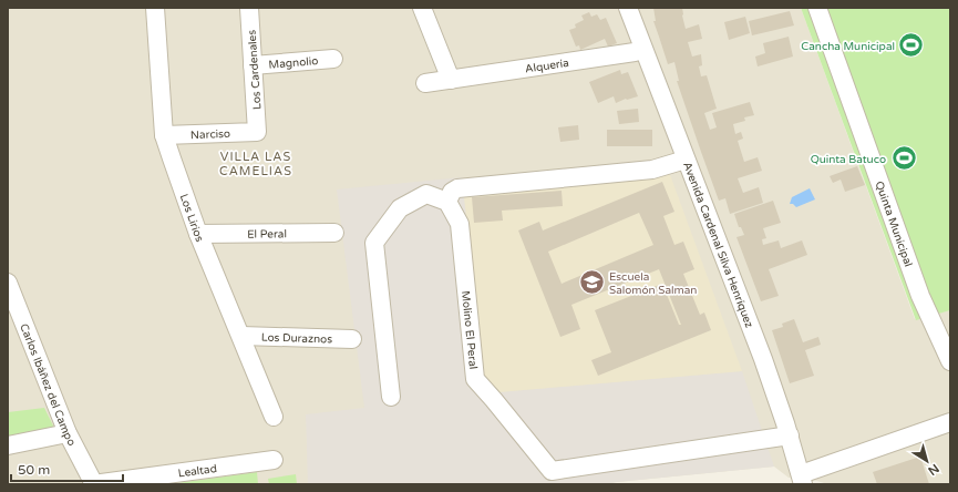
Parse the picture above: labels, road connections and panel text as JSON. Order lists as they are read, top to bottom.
{
  "streets": {
    "street": [
      "Magnolio",
      "Alquería",
      "Los Cardenales",
      "Narciso",
      "Los Lirios",
      "Quinta Municipal",
      "El Peral",
      "Avenida Cardenal Silva Henríquez",
      "Molino El Peral",
      "Los Duraznos",
      "Carlos Ibáñez del Campo",
      "Lealtad"
    ]
  },
  "crossings": [
    ["Magnolio", "Los Cardenales"],
    ["Alquería", "Avenida Cardenal Silva Henríquez"],
    ["Los Cardenales", "Narciso"],
    ["Narciso", "Los Lirios"],
    ["Los Lirios", "El Peral"],
    ["Los Lirios", "Los Duraznos"],
    ["Avenida Cardenal Silva Henríquez", "Molino El Peral"],
    ["Carlos Ibáñez del Campo", "Lealtad"]
  ],
  "districts": ["VILLA LAS CAMELIAS"],
  "places": {
    "sports": ["Cancha Municipal", "Quinta Batuco"],
    "school or university": ["Escuela Salomón Salman"]
  },
  "scale_bar": "50 m",
  "north": "bottom right"
}
